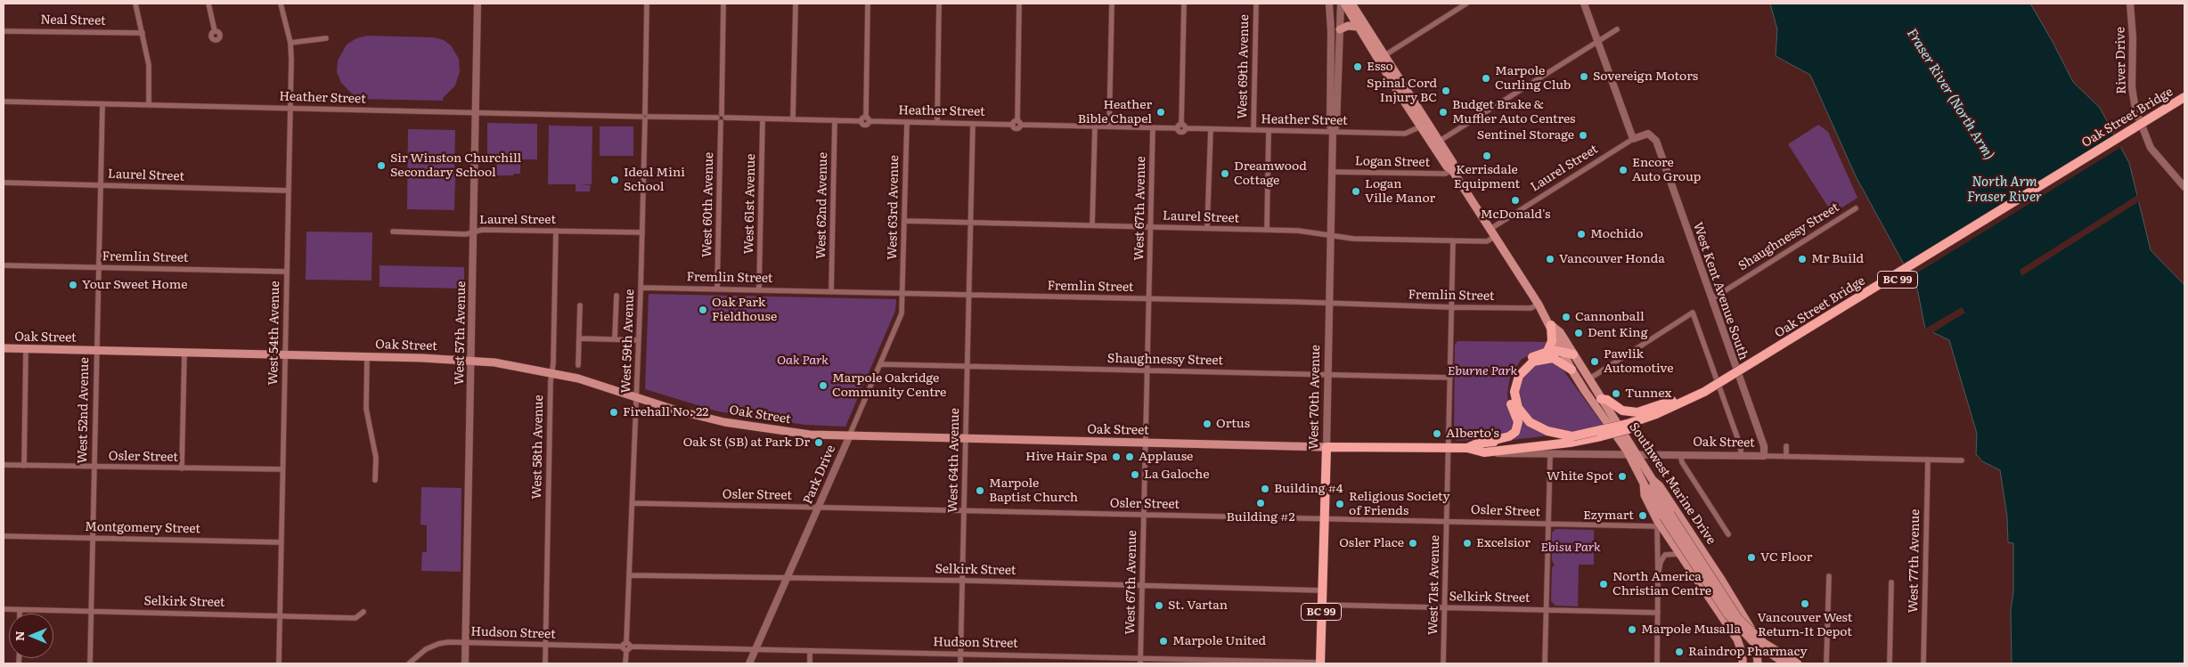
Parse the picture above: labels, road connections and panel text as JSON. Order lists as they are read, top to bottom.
{
  "streets": {
    "highway": [
      "Oak Street Bridge",
      "BC 99",
      "Oak Street",
      "West 70th Avenue"
    ],
    "main road": ["Southwest Marine Drive"],
    "street": [
      "Neal Street",
      "River Drive",
      "West 69th Avenue",
      "Heather Street",
      "Logan Street",
      "Laurel Street",
      "West 61st Avenue",
      "West 60th Avenue",
      "West 62nd Avenue",
      "West 63rd Avenue",
      "West 67th Avenue",
      "Shaughnessy Street",
      "Fremlin Street",
      "West Kent Avenue South",
      "West 54th Avenue",
      "West 57th Avenue",
      "West 59th Avenue",
      "West 52nd Avenue",
      "West 58th Avenue",
      "Osler Street",
      "West 64th Avenue",
      "Park Drive",
      "Montgomery Street",
      "West 77th Avenue",
      "Selkirk Street",
      "West 71st Avenue",
      "Hudson Street"
    ]
  },
  "crossings": [
    ["West 69th Avenue", "Heather Street"],
    ["Heather Street", "West 61st Avenue"],
    ["Heather Street", "West 60th Avenue"],
    ["Heather Street", "West 62nd Avenue"],
    ["Heather Street", "West 63rd Avenue"],
    ["Heather Street", "West 67th Avenue"],
    ["Heather Street", "West 54th Avenue"],
    ["Heather Street", "West 57th Avenue"],
    ["Heather Street", "West 59th Avenue"],
    ["Heather Street", "West 70th Avenue"],
    ["Heather Street", "West 52nd Avenue"],
    ["Heather Street", "West 64th Avenue"],
    ["Heather Street", "Southwest Marine Drive"],
    ["Oak Street Bridge", "Oak Street"],
    ["Logan Street", "West 70th Avenue"],
    ["Logan Street", "Southwest Marine Drive"],
    ["Laurel Street", "West 63rd Avenue"],
    ["Laurel Street", "West 67th Avenue"],
    ["Laurel Street", "West Kent Avenue South"],
    ["Laurel Street", "West 54th Avenue"],
    ["Laurel Street", "West 57th Avenue"],
    ["Laurel Street", "West 59th Avenue"],
    ["Laurel Street", "West 70th Avenue"],
    ["Laurel Street", "West 52nd Avenue"],
    ["Laurel Street", "West 58th Avenue"],
    ["Laurel Street", "West 64th Avenue"],
    ["Laurel Street", "Southwest Marine Drive"],
    ["Laurel Street", "West 71st Avenue"],
    ["West 61st Avenue", "Fremlin Street"],
    ["West 60th Avenue", "Fremlin Street"],
    ["West 62nd Avenue", "Fremlin Street"],
    ["West 63rd Avenue", "Fremlin Street"],
    ["West 63rd Avenue", "Park Drive"],
    ["West 67th Avenue", "Shaughnessy Street"],
    ["West 67th Avenue", "Fremlin Street"],
    ["West 67th Avenue", "Oak Street"],
    ["West 67th Avenue", "Osler Street"],
    ["West 67th Avenue", "Selkirk Street"],
    ["West 67th Avenue", "Hudson Street"],
    ["Shaughnessy Street", "West Kent Avenue South"],
    ["Shaughnessy Street", "West 70th Avenue"],
    ["Shaughnessy Street", "West 64th Avenue"],
    ["Shaughnessy Street", "Park Drive"],
    ["Shaughnessy Street", "West 71st Avenue"],
    ["Fremlin Street", "West 54th Avenue"],
    ["Fremlin Street", "West 59th Avenue"],
    ["Fremlin Street", "West 70th Avenue"],
    ["Fremlin Street", "West 52nd Avenue"],
    ["Fremlin Street", "West 64th Avenue"],
    ["Fremlin Street", "Park Drive"],
    ["Fremlin Street", "Southwest Marine Drive"],
    ["Fremlin Street", "West 71st Avenue"],
    ["West Kent Avenue South", "Oak Street"],
    ["West 54th Avenue", "Oak Street"],
    ["West 54th Avenue", "Osler Street"],
    ["West 54th Avenue", "Montgomery Street"],
    ["West 54th Avenue", "Selkirk Street"],
    ["West 57th Avenue", "Oak Street"],
    ["West 57th Avenue", "Hudson Street"],
    ["Oak Street", "West 59th Avenue"],
    ["Oak Street", "West 70th Avenue"],
    ["Oak Street", "West 52nd Avenue"],
    ["Oak Street", "West 58th Avenue"],
    ["Oak Street", "West 64th Avenue"],
    ["Oak Street", "Park Drive"],
    ["Oak Street", "Southwest Marine Drive"],
    ["Oak Street", "West 77th Avenue"],
    ["Oak Street", "West 71st Avenue"],
    ["West 59th Avenue", "Osler Street"],
    ["West 59th Avenue", "Selkirk Street"],
    ["West 59th Avenue", "Hudson Street"],
    ["West 70th Avenue", "Osler Street"],
    ["West 70th Avenue", "Selkirk Street"],
    ["West 70th Avenue", "Hudson Street"],
    ["West 52nd Avenue", "Osler Street"],
    ["West 52nd Avenue", "Montgomery Street"],
    ["West 52nd Avenue", "Selkirk Street"],
    ["West 58th Avenue", "Hudson Street"],
    ["Osler Street", "West 64th Avenue"],
    ["Osler Street", "Park Drive"],
    ["Osler Street", "Southwest Marine Drive"],
    ["Osler Street", "West 71st Avenue"],
    ["West 64th Avenue", "Selkirk Street"],
    ["West 64th Avenue", "Hudson Street"],
    ["Park Drive", "Selkirk Street"],
    ["Park Drive", "Hudson Street"],
    ["Selkirk Street", "West 71st Avenue"]
  ],
  "water": ["Fraser River (North Arm)", "North Arm Fraser River"],
  "parks": ["Oak Park", "Eburne Park", "Ebisu Park"],
  "places": [
    "Esso",
    "Sovereign Motors",
    "Marpole Curling Club",
    "Spinal Cord Injury BC",
    "Heather Bible Chapel",
    "Budget Brake & Muffler Auto Centres",
    "Sentinel Storage",
    "Kerrisdale Equipment",
    "Sir Winston Churchill Secondary School",
    "Encore Auto Group",
    "Dreamwood Cottage",
    "Ideal Mini School",
    "Logan Ville Manor",
    "McDonald's",
    "Mochido",
    "Vancouver Honda",
    "Mr Build",
    "Your Sweet Home",
    "Oak Park Fieldhouse",
    "Cannonball",
    "Dent King",
    "Pawlik Automotive",
    "Marpole Oakridge Community Centre",
    "Tunnex",
    "Firehall No. 22",
    "Ortus",
    "Alberto's",
    "Oak St (SB) at Park Dr",
    "Hive Hair Spa",
    "Applause",
    "La Galoche",
    "White Spot",
    "Building #4",
    "Marpole Baptist Church",
    "Building #2",
    "Religious Society of Friends",
    "Ezymart",
    "Osler Place",
    "Excelsior",
    "VC Floor",
    "North America Christian Centre",
    "Vancouver West Return-It Depot",
    "St. Vartan",
    "Marpole Musalla",
    "Marpole United",
    "Raindrop Pharmacy"
  ],
  "north": "left"
}
